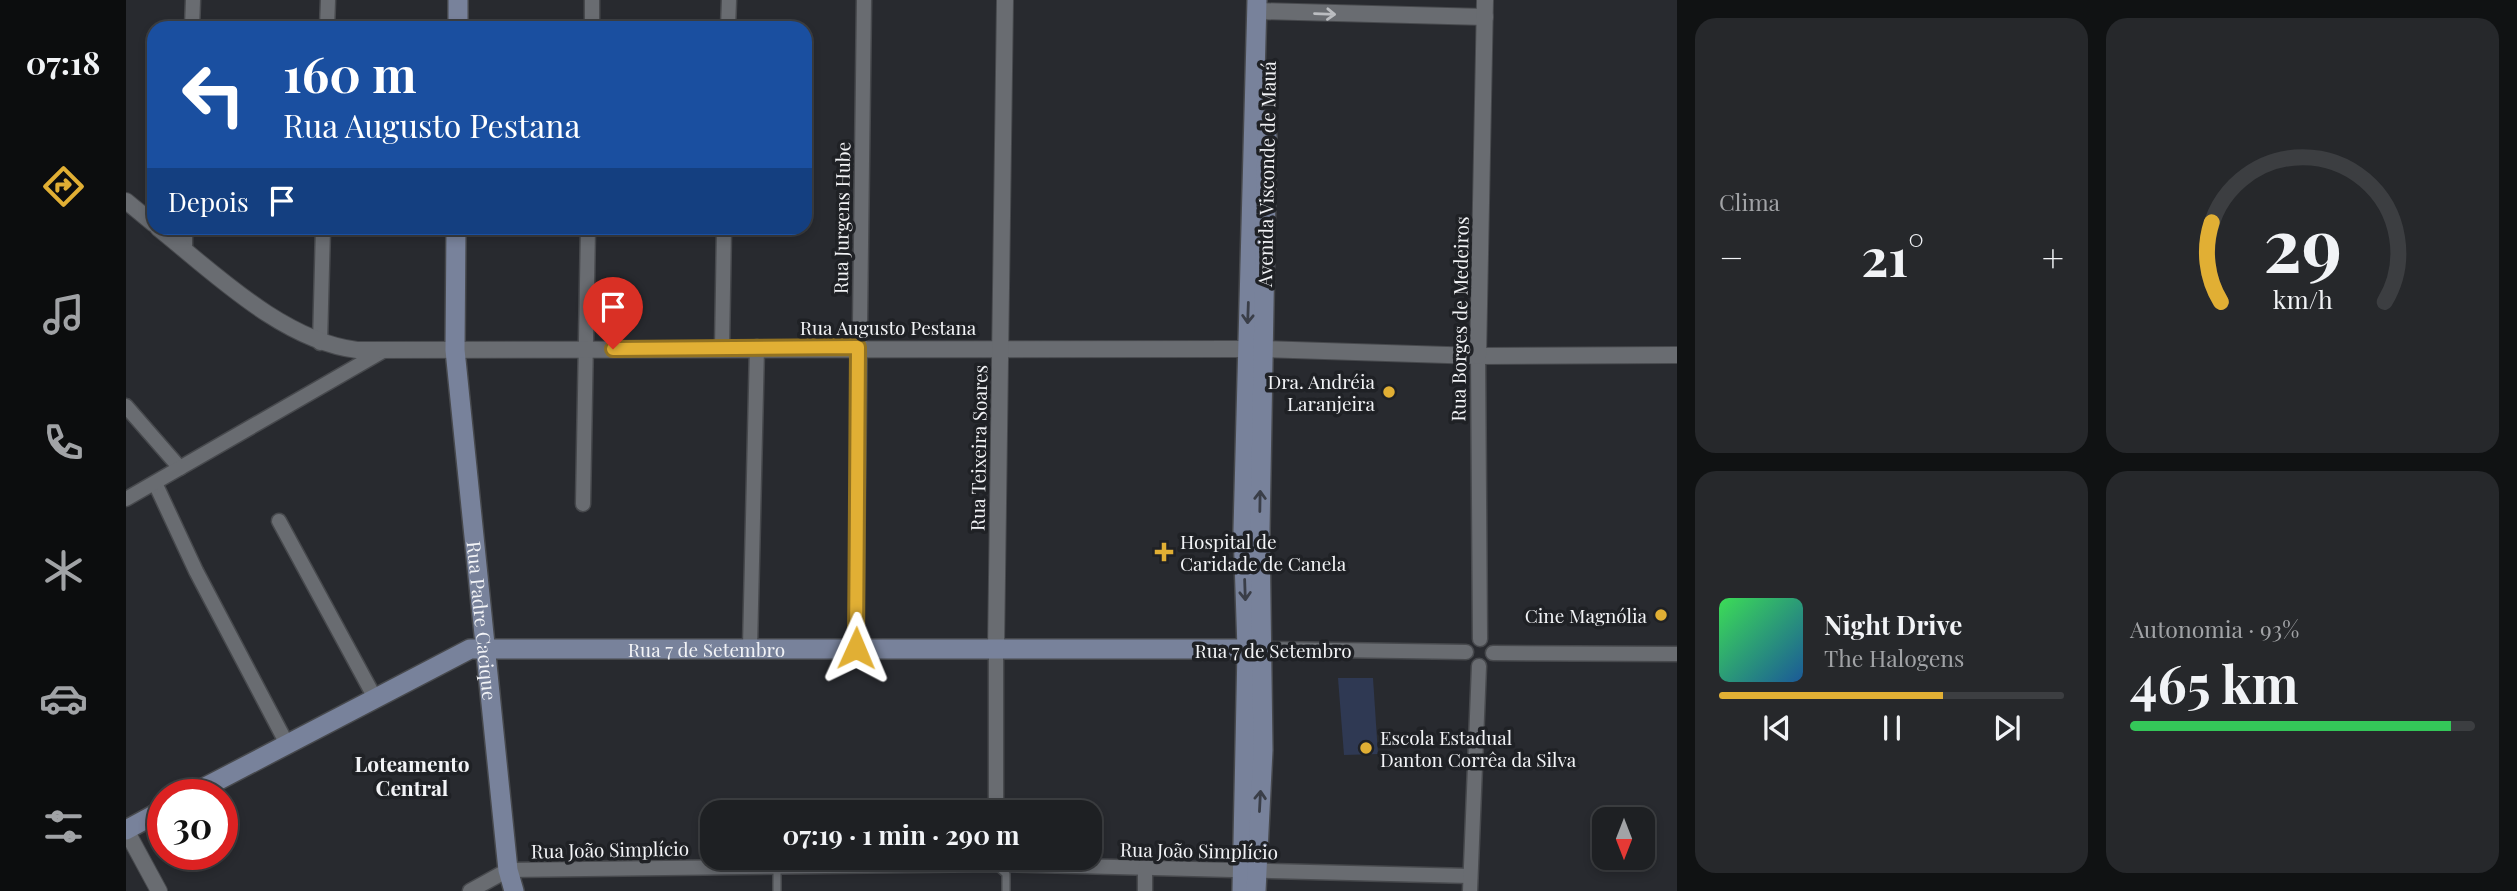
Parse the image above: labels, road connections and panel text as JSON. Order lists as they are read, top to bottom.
{
  "streets": {
    "main road": ["Avenida Visconde de Mauá", "Rua Padre Cacique", "Rua 7 de Setembro"],
    "street": [
      "Rua Jurgens Hube",
      "Rua Borges de Medeiros",
      "Rua Augusto Pestana",
      "Rua Teixeira Soares",
      "Rua João Simplício"
    ]
  },
  "crossings": [
    ["Avenida Visconde de Mauá", "Rua Augusto Pestana"],
    ["Avenida Visconde de Mauá", "Rua 7 de Setembro"],
    ["Avenida Visconde de Mauá", "Rua João Simplício"],
    ["Rua Jurgens Hube", "Rua Augusto Pestana"],
    ["Rua Jurgens Hube", "Rua 7 de Setembro"],
    ["Rua Borges de Medeiros", "Rua Augusto Pestana"],
    ["Rua Borges de Medeiros", "Rua 7 de Setembro"],
    ["Rua Augusto Pestana", "Rua Teixeira Soares"],
    ["Rua Augusto Pestana", "Rua Padre Cacique"],
    ["Rua Teixeira Soares", "Rua 7 de Setembro"],
    ["Rua Padre Cacique", "Rua 7 de Setembro"],
    ["Rua Padre Cacique", "Rua João Simplício"]
  ],
  "districts": ["Loteamento Central"],
  "places": {
    "other": ["Dra. Andréia Laranjeira", "Cine Magnólia", "Escola Estadual Danton Corrêa da Silva"],
    "health": ["Hospital de Caridade de Canela"]
  },
  "north": "bottom",
  "page": {
    "tabs": "07:18",
    "tile": [
      "Clima",
      ["Autonomia · 93%", "465 km"]
    ],
    "turn": ["160 m", "Rua Augusto Pestana"],
    "then": "Depois",
    "heat": ["−", "21°", "+"],
    "song": ["Night Drive", "The Halogens"],
    "limit": "30",
    "trip": "07:19 · 1 min · 290 m",
    "gauge": ["29", "km/h"]
  }
}
